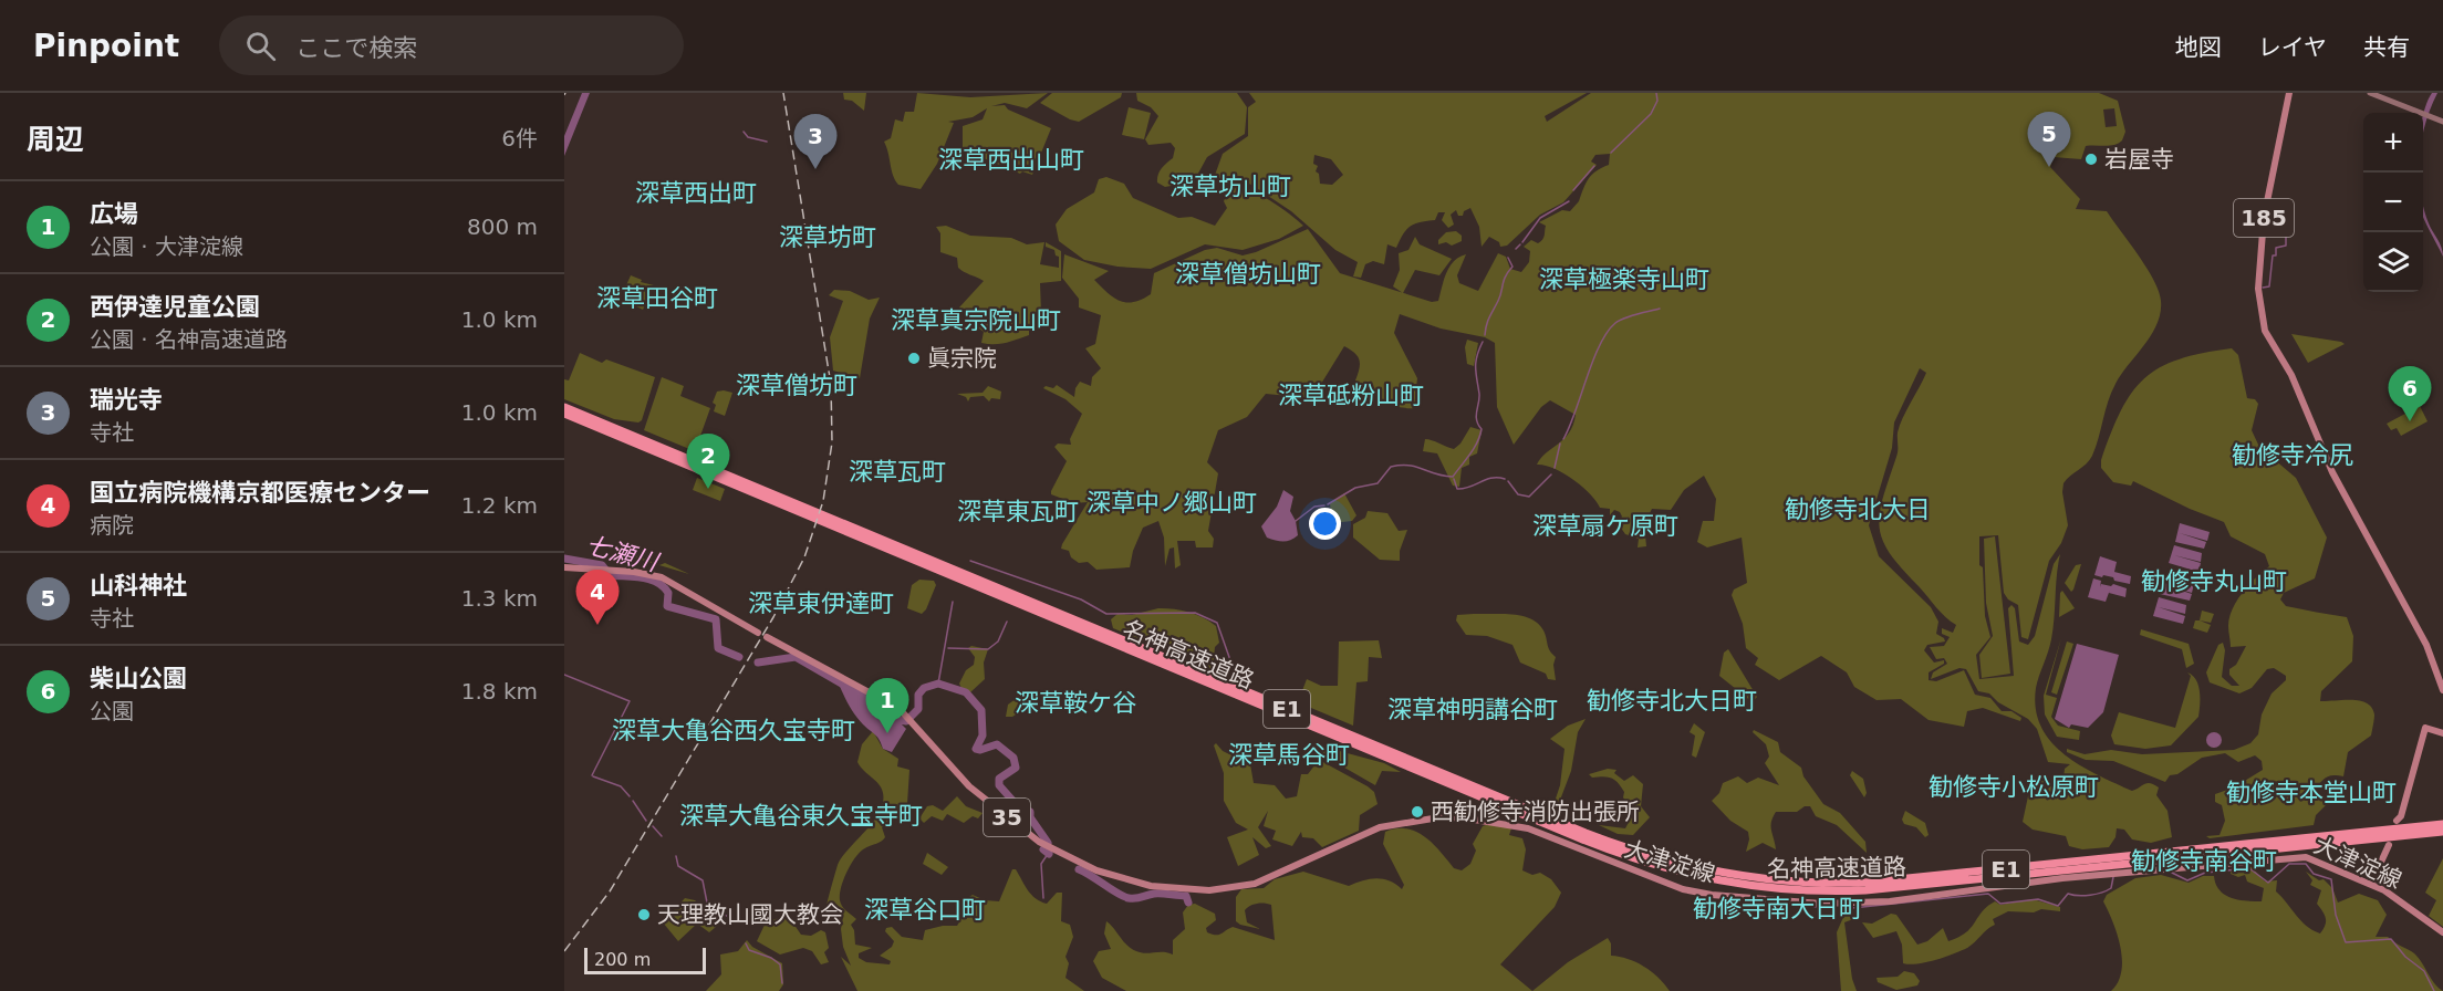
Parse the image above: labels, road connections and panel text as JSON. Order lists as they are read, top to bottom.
{
  "streets": {
    "highway": ["名神高速道路", "E1"],
    "main road": ["185", "35", "大津淀線"]
  },
  "districts": [
    "深草西出山町",
    "深草坊山町",
    "深草西出町",
    "深草坊町",
    "深草僧坊山町",
    "深草極楽寺山町",
    "深草田谷町",
    "深草真宗院山町",
    "深草僧坊町",
    "深草砥粉山町",
    "勧修寺冷尻",
    "深草瓦町",
    "深草中ノ郷山町",
    "勧修寺北大日",
    "深草東瓦町",
    "深草扇ケ原町",
    "勧修寺丸山町",
    "深草東伊達町",
    "勧修寺北大日町",
    "深草鞍ケ谷",
    "深草神明講谷町",
    "深草大亀谷西久宝寺町",
    "深草馬谷町",
    "勧修寺小松原町",
    "勧修寺本堂山町",
    "深草大亀谷東久宝寺町",
    "勧修寺南谷町",
    "勧修寺南大日町",
    "深草谷口町"
  ],
  "water": ["七瀬川"],
  "places": [
    "岩屋寺",
    "眞宗院",
    "西勧修寺消防出張所",
    "天理教山國大教会"
  ],
  "scale_bar": "200 m",
  "page": {
    "header": "Pinpoint",
    "search": "ここで検索",
    "nav": ["地図", "レイヤ", "共有"],
    "heading": ["周辺", "6件"],
    "pins": [
      "5",
      "3",
      "6",
      "2",
      "4",
      "1"
    ],
    "map_buttons": ["+", "−"],
    "list": [
      {
        "mark": "1",
        "name": "広場",
        "note": "公園 · 大津淀線",
        "value": "800 m"
      },
      {
        "mark": "2",
        "name": "西伊達児童公園",
        "note": "公園 · 名神高速道路",
        "value": "1.0 km"
      },
      {
        "mark": "3",
        "name": "瑞光寺",
        "note": "寺社",
        "value": "1.0 km"
      },
      {
        "mark": "4",
        "name": "国立病院機構京都医療センター",
        "note": "病院",
        "value": "1.2 km"
      },
      {
        "mark": "5",
        "name": "山科神社",
        "note": "寺社",
        "value": "1.3 km"
      },
      {
        "mark": "6",
        "name": "柴山公園",
        "note": "公園",
        "value": "1.8 km"
      }
    ],
    "scale": "200 m"
  }
}
